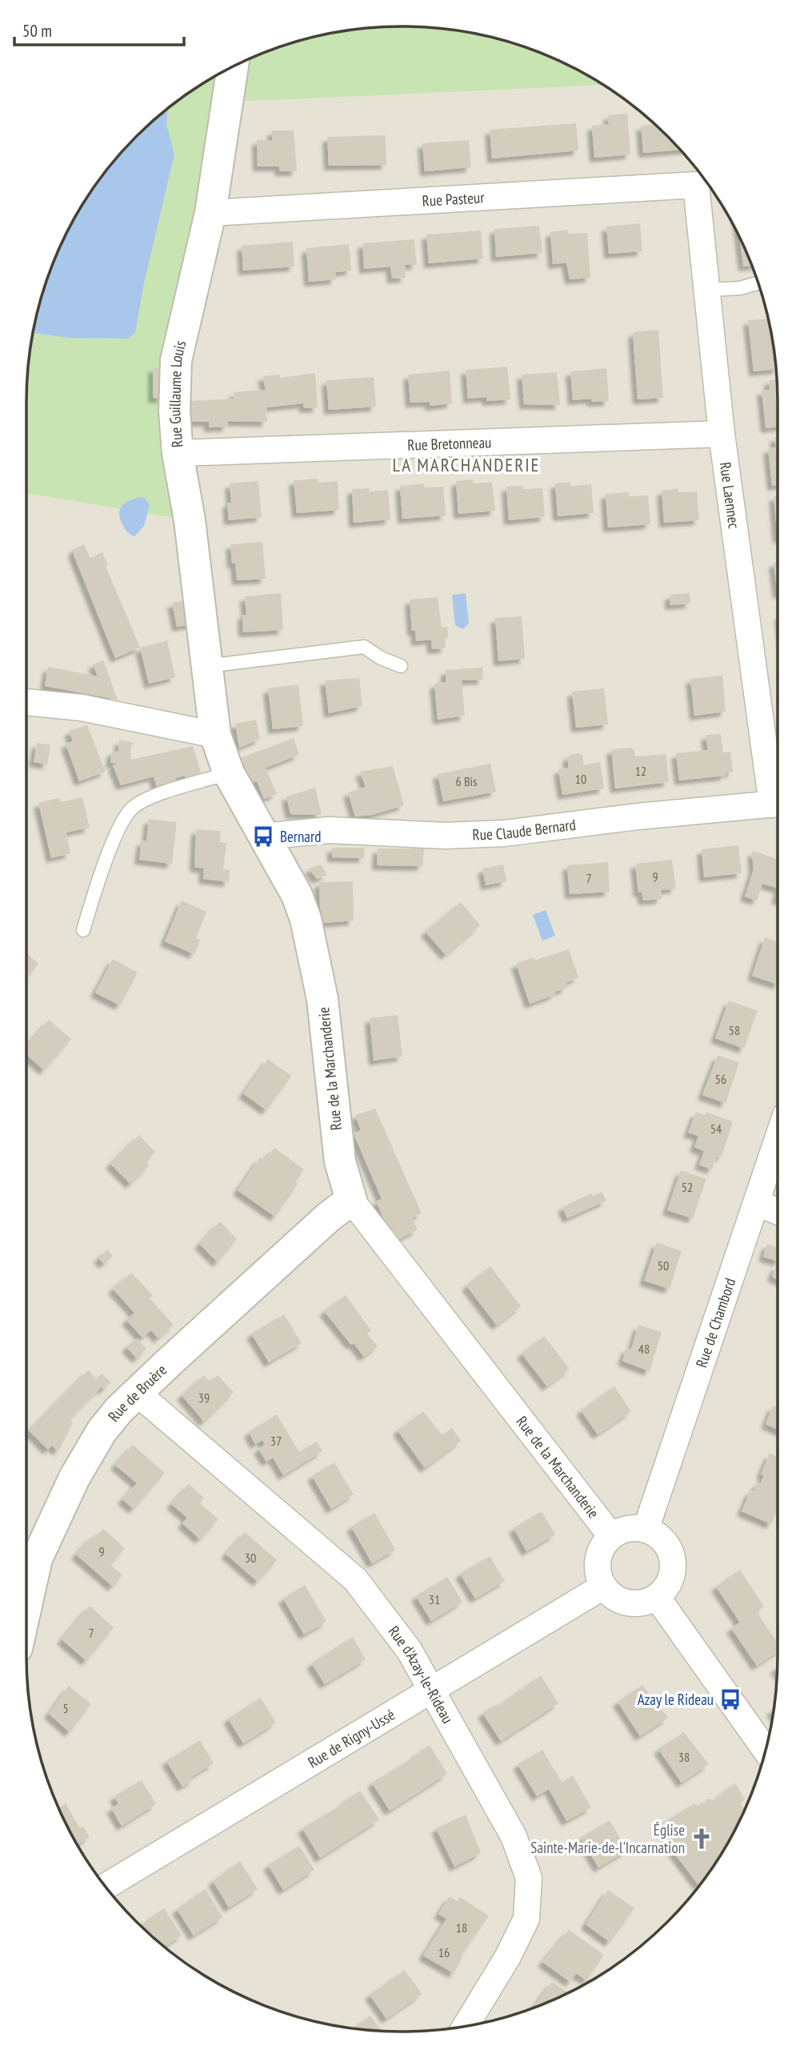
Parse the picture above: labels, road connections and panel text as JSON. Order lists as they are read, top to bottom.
{
  "streets": {
    "street": [
      "Rue Pasteur",
      "Rue Guillaume Louis",
      "Rue Bretonneau",
      "Rue Laennec",
      "Rue Claude Bernard",
      "Rue de la Marchanderie",
      "Rue de Chambord",
      "Rue de Bruère",
      "Rue d'Azay-le-Rideau",
      "Rue de Rigny-Ussé"
    ]
  },
  "crossings": [
    ["Rue Pasteur", "Rue Guillaume Louis"],
    ["Rue Pasteur", "Rue Laennec"],
    ["Rue Guillaume Louis", "Rue Bretonneau"],
    ["Rue Guillaume Louis", "Rue de la Marchanderie"],
    ["Rue Bretonneau", "Rue Laennec"],
    ["Rue Claude Bernard", "Rue de la Marchanderie"],
    ["Rue de la Marchanderie", "Rue de Chambord"],
    ["Rue de la Marchanderie", "Rue de Bruère"],
    ["Rue de la Marchanderie", "Rue de Rigny-Ussé"],
    ["Rue de Chambord", "Rue de Rigny-Ussé"],
    ["Rue de Bruère", "Rue d'Azay-le-Rideau"],
    ["Rue d'Azay-le-Rideau", "Rue de Rigny-Ussé"]
  ],
  "districts": ["LA MARCHANDERIE"],
  "places": {
    "bus stop": ["Bernard", "Azay le Rideau"],
    "church": ["Église Sainte-Marie-de-l'Incarnation"]
  },
  "house_numbers": [
    "12",
    "10",
    "6 Bis",
    "9",
    "7",
    "58",
    "56",
    "54",
    "52",
    "50",
    "48",
    "39",
    "37",
    "9",
    "30",
    "31",
    "7",
    "5",
    "38",
    "18",
    "16"
  ],
  "scale_bar": "50 m"
}
